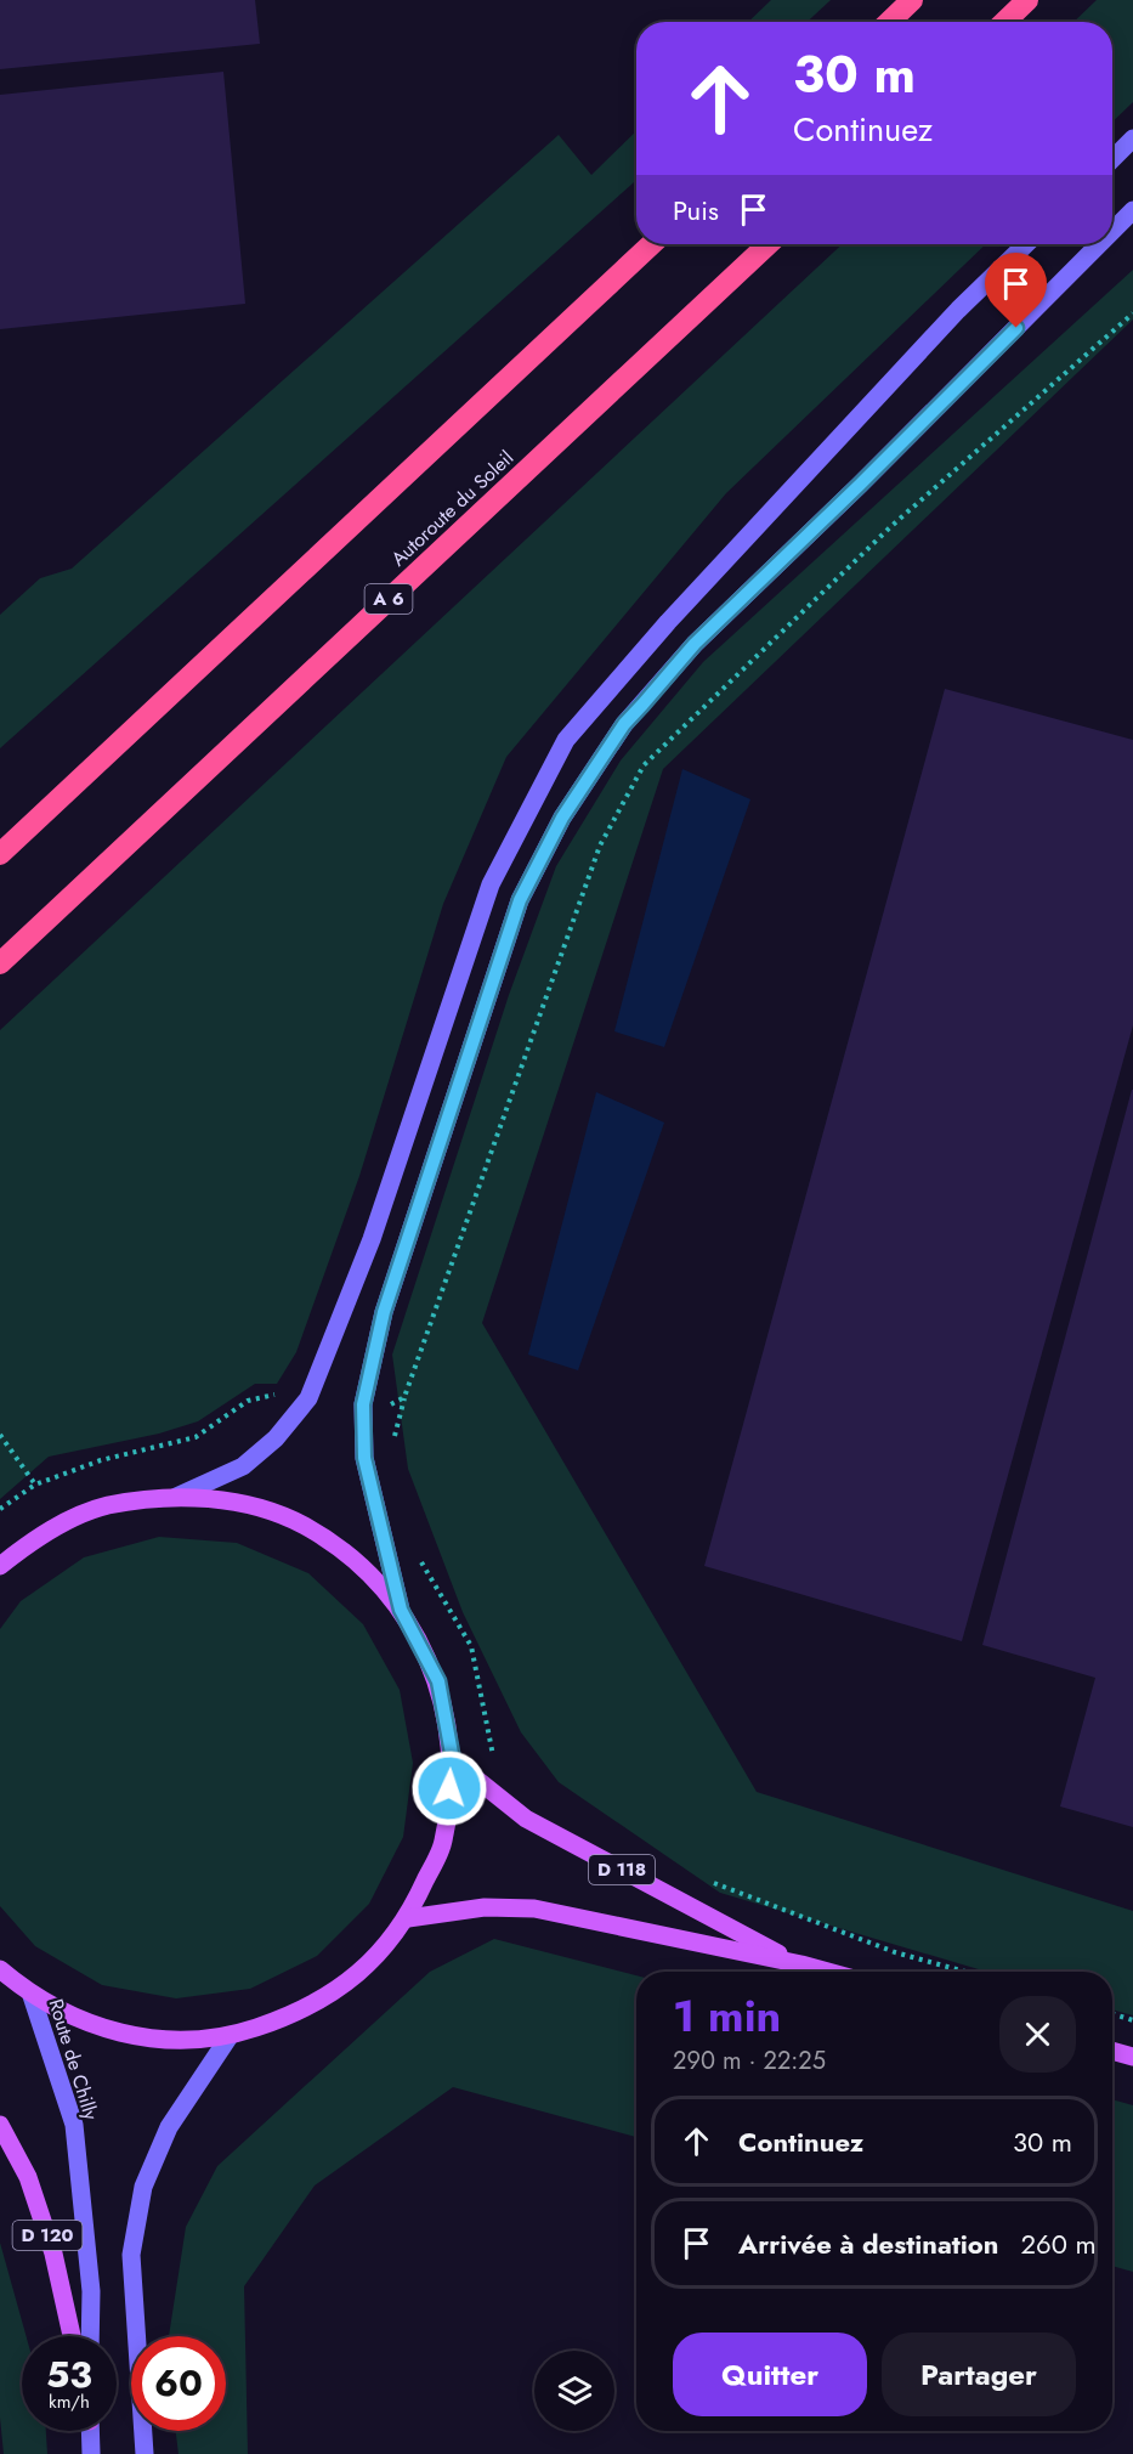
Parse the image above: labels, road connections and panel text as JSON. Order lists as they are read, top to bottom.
{
  "streets": {
    "highway": ["Autoroute du Soleil", "A 6"],
    "main road": ["D 118", "Route de Chilly", "D 120"]
  },
  "page": {
    "turn": ["30 m", "Continuez"],
    "then": "Puis",
    "heading": ["1 min", "290 m · 22:25"],
    "list": [
      {
        "name": "Continuez",
        "value": "30 m"
      },
      {
        "name": "Arrivée à destination",
        "value": "260 m"
      }
    ],
    "buttons": ["Quitter", "Partager"],
    "speed": "53 km/h",
    "limit": "60"
  }
}
